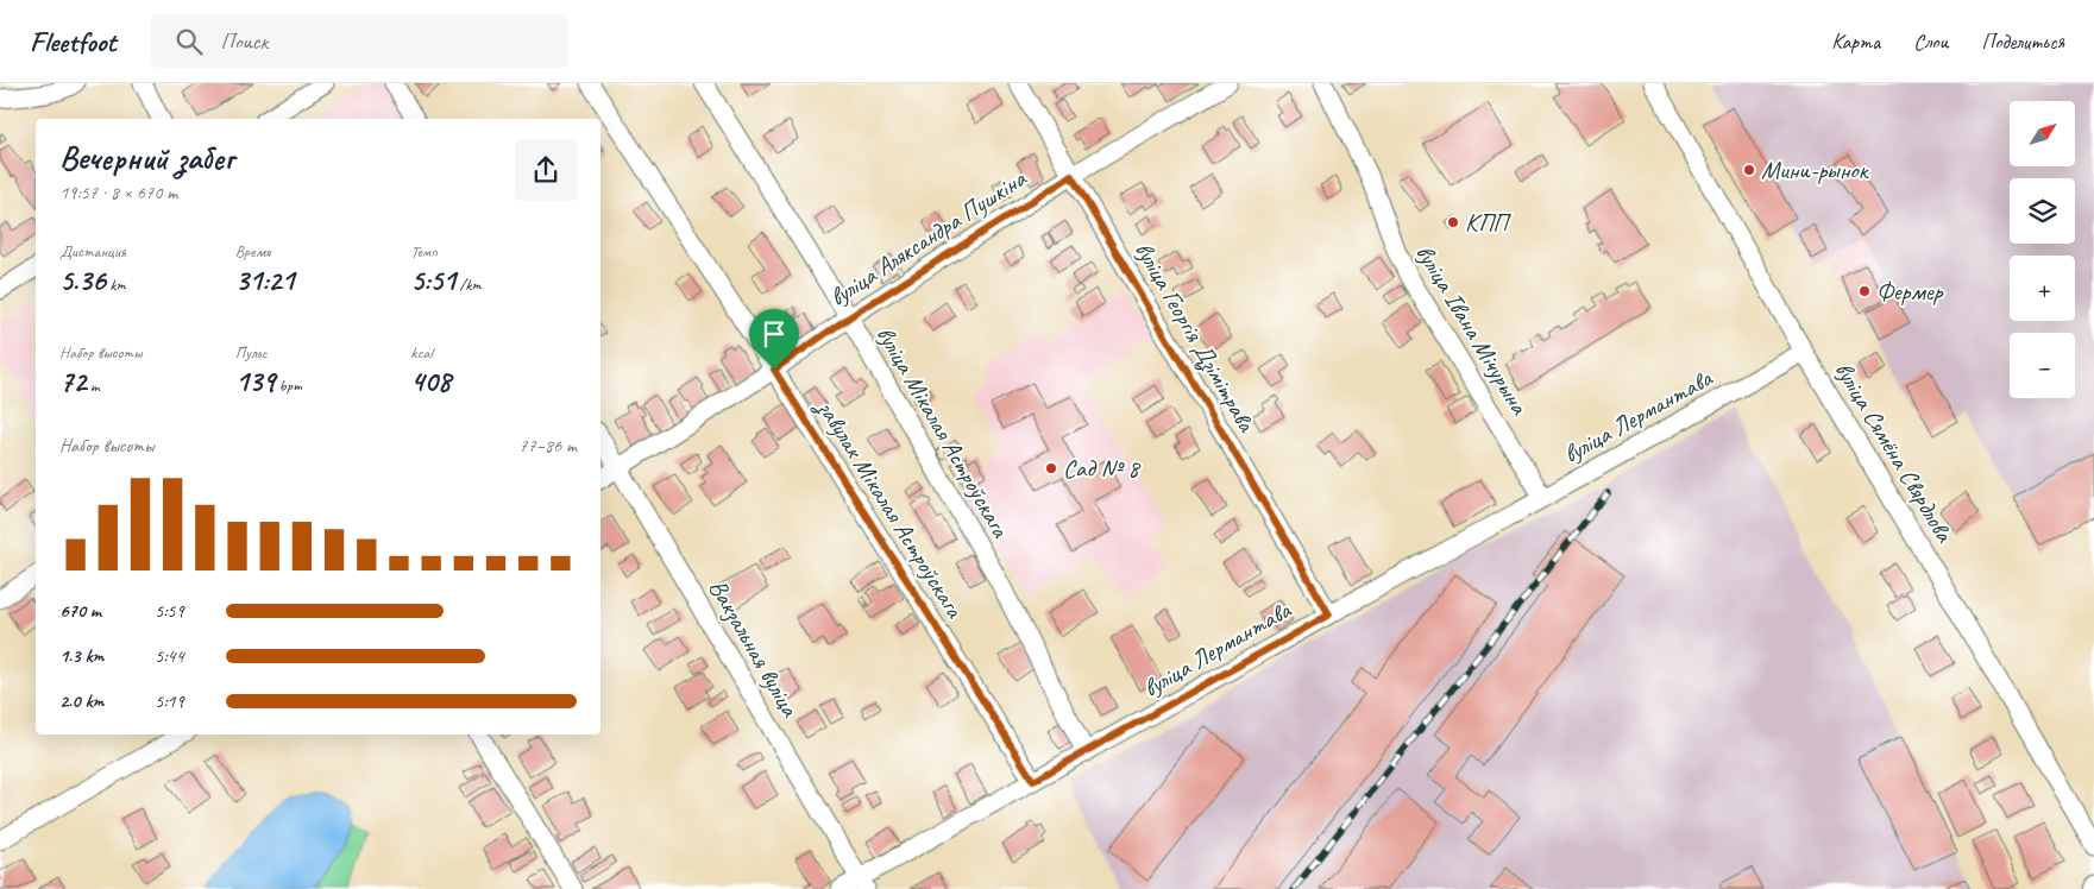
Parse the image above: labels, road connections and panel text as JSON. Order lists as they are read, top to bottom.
{
  "streets": {
    "street": [
      "вуліца Аляксандра Пушкіна",
      "вуліца Івана Мічурына",
      "вуліца Георгія Дзімітрава",
      "вуліца Лермантава",
      "вуліца Мікалая Астроўскага",
      "вуліца Сямёна Свярдлова",
      "завулак Мікалая Астроўскага",
      "Вакзальная вуліца"
    ]
  },
  "crossings": [
    ["вуліца Аляксандра Пушкіна", "вуліца Георгія Дзімітрава"],
    ["вуліца Аляксандра Пушкіна", "вуліца Мікалая Астроўскага"],
    ["вуліца Аляксандра Пушкіна", "завулак Мікалая Астроўскага"],
    ["вуліца Аляксандра Пушкіна", "Вакзальная вуліца"],
    ["вуліца Івана Мічурына", "вуліца Лермантава"],
    ["вуліца Георгія Дзімітрава", "вуліца Лермантава"],
    ["вуліца Лермантава", "вуліца Мікалая Астроўскага"],
    ["вуліца Лермантава", "вуліца Сямёна Свярдлова"],
    ["вуліца Лермантава", "завулак Мікалая Астроўскага"],
    ["вуліца Лермантава", "Вакзальная вуліца"]
  ],
  "places": [
    "Мини-рынок",
    "КПП",
    "Фермер",
    "Сад № 8"
  ],
  "north": "top right",
  "page": {
    "header": "Fleetfoot",
    "search": "Поиск",
    "nav": ["Карта", "Слои", "Поделиться"],
    "map_buttons": ["+", "−"],
    "heading": ["Вечерний забег", "19:57 · 8 × 670 m"],
    "stats": [
      ["Дистанция", "5.36 km"],
      ["Время", "31:21"],
      ["Темп", "5:51 /km"],
      ["Набор высоты", "72 m"],
      ["Пульс", "139 bpm"],
      ["kcal", "408"]
    ],
    "chart": ["Набор высоты", "77–86 m"],
    "list": [
      {
        "name": "670 m",
        "note": "5:59"
      },
      {
        "name": "1.3 km",
        "note": "5:44"
      },
      {
        "name": "2.0 km",
        "note": "5:19"
      }
    ]
  }
}
